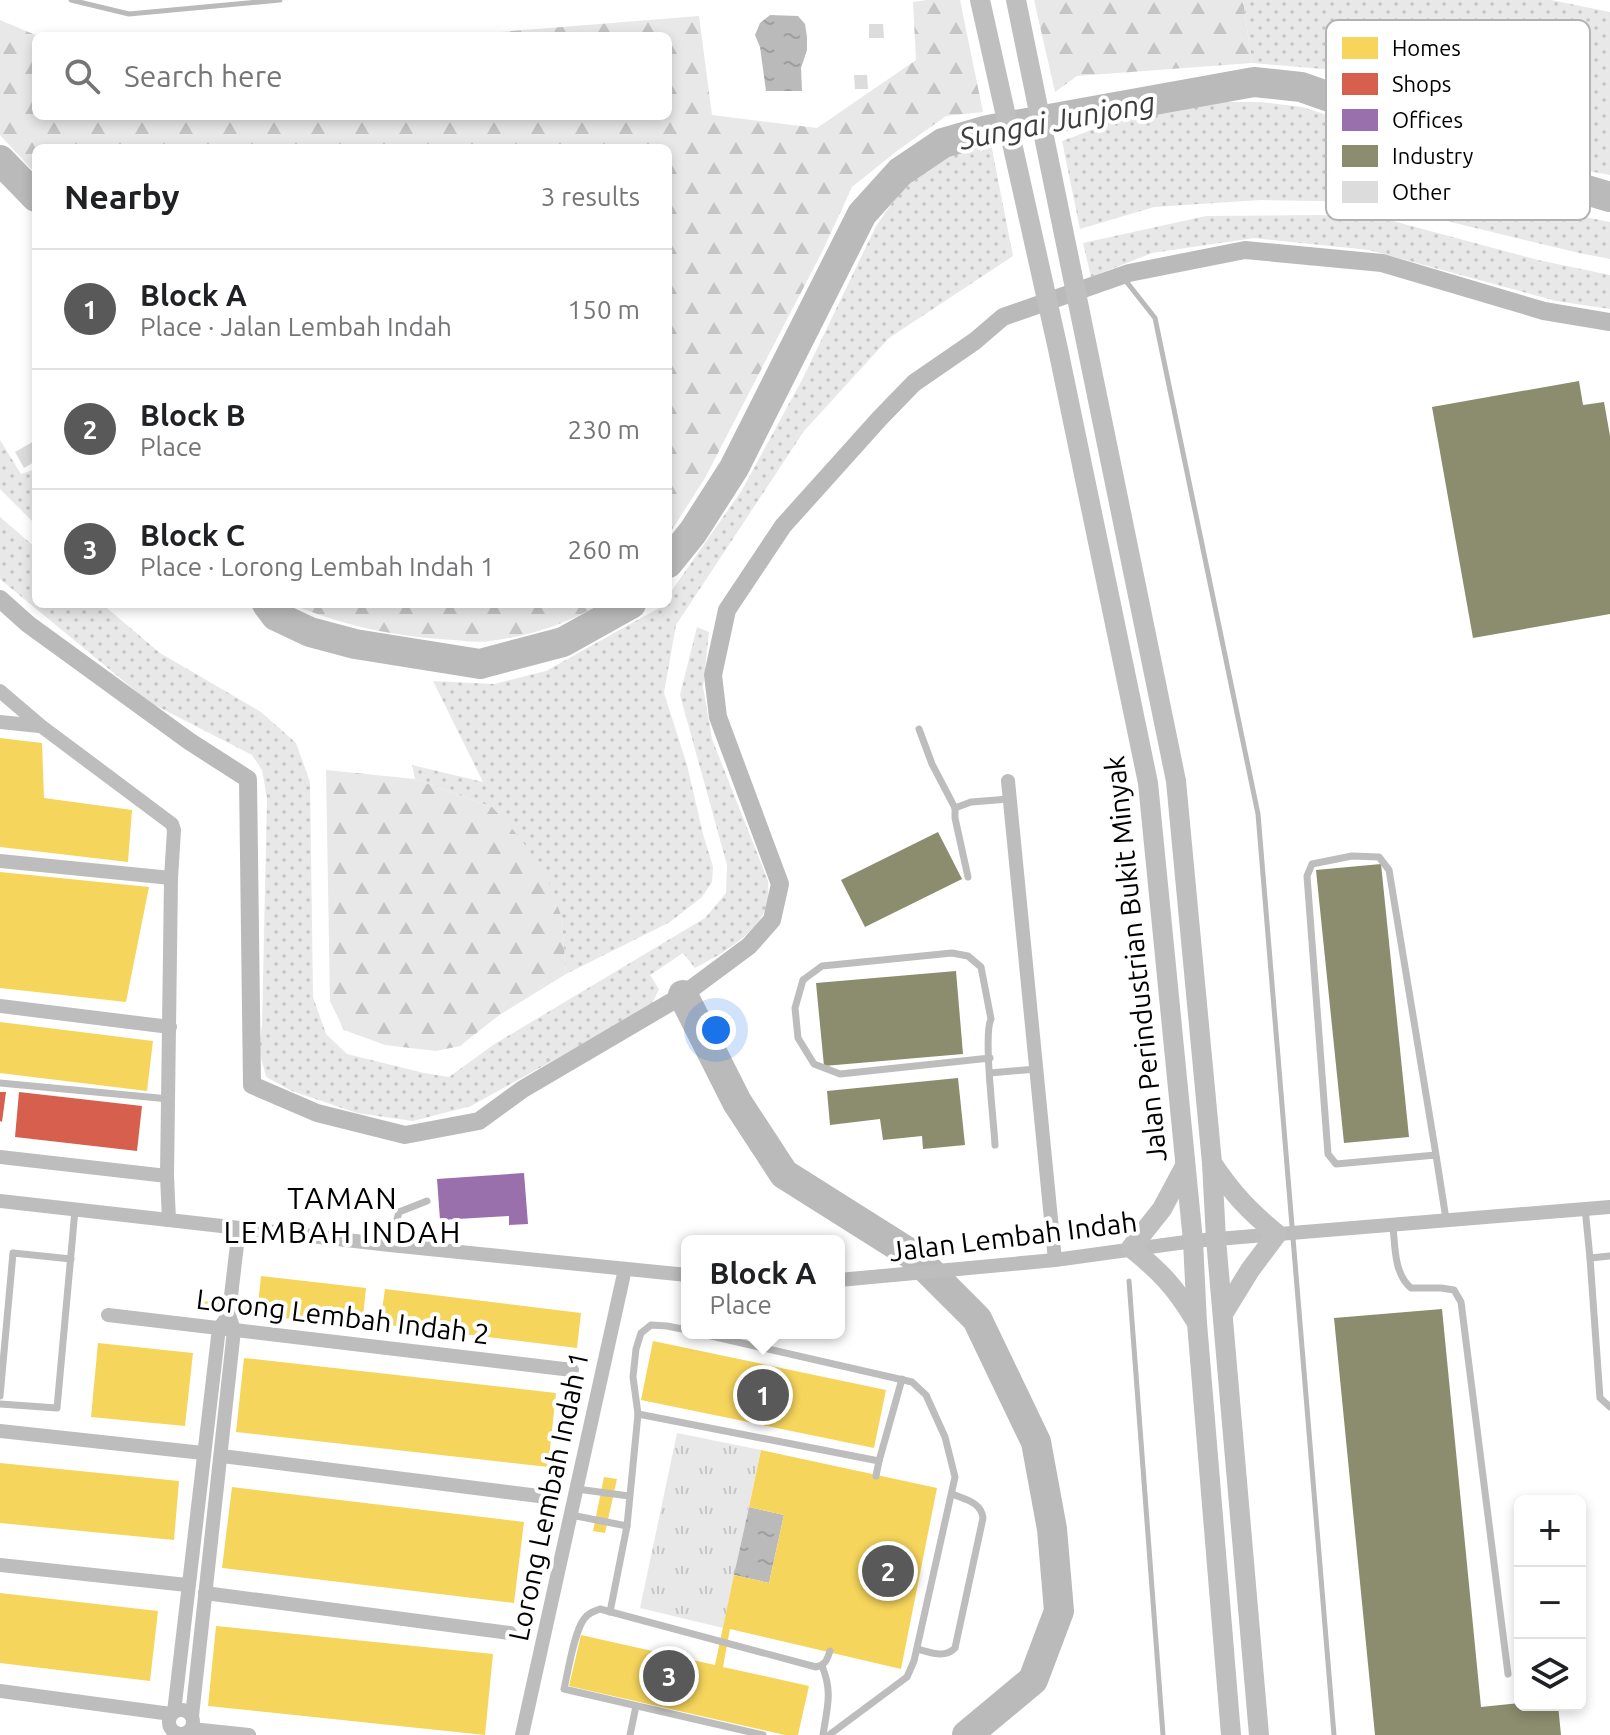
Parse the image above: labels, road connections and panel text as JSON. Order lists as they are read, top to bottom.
{
  "streets": {
    "main road": ["Jalan Perindustrian Bukit Minyak"],
    "street": ["Jalan Lembah Indah", "Lorong Lembah Indah 2", "Lorong Lembah Indah 1"]
  },
  "crossings": [
    ["Jalan Perindustrian Bukit Minyak", "Jalan Lembah Indah"]
  ],
  "districts": ["TAMAN LEMBAH INDAH"],
  "water": ["Sungai Junjong"],
  "legend": [
    "Homes",
    "Shops",
    "Offices",
    "Industry",
    "Other"
  ],
  "page": {
    "search": "Search here",
    "heading": ["Nearby", "3 results"],
    "list": [
      {
        "mark": "1",
        "name": "Block A",
        "note": "Place · Jalan Lembah Indah",
        "value": "150 m"
      },
      {
        "mark": "2",
        "name": "Block B",
        "note": "Place",
        "value": "230 m"
      },
      {
        "mark": "3",
        "name": "Block C",
        "note": "Place · Lorong Lembah Indah 1",
        "value": "260 m"
      }
    ],
    "popup": ["Block A", "Place"],
    "pins": ["1", "2", "3"],
    "map_buttons": ["+", "−"]
  }
}
